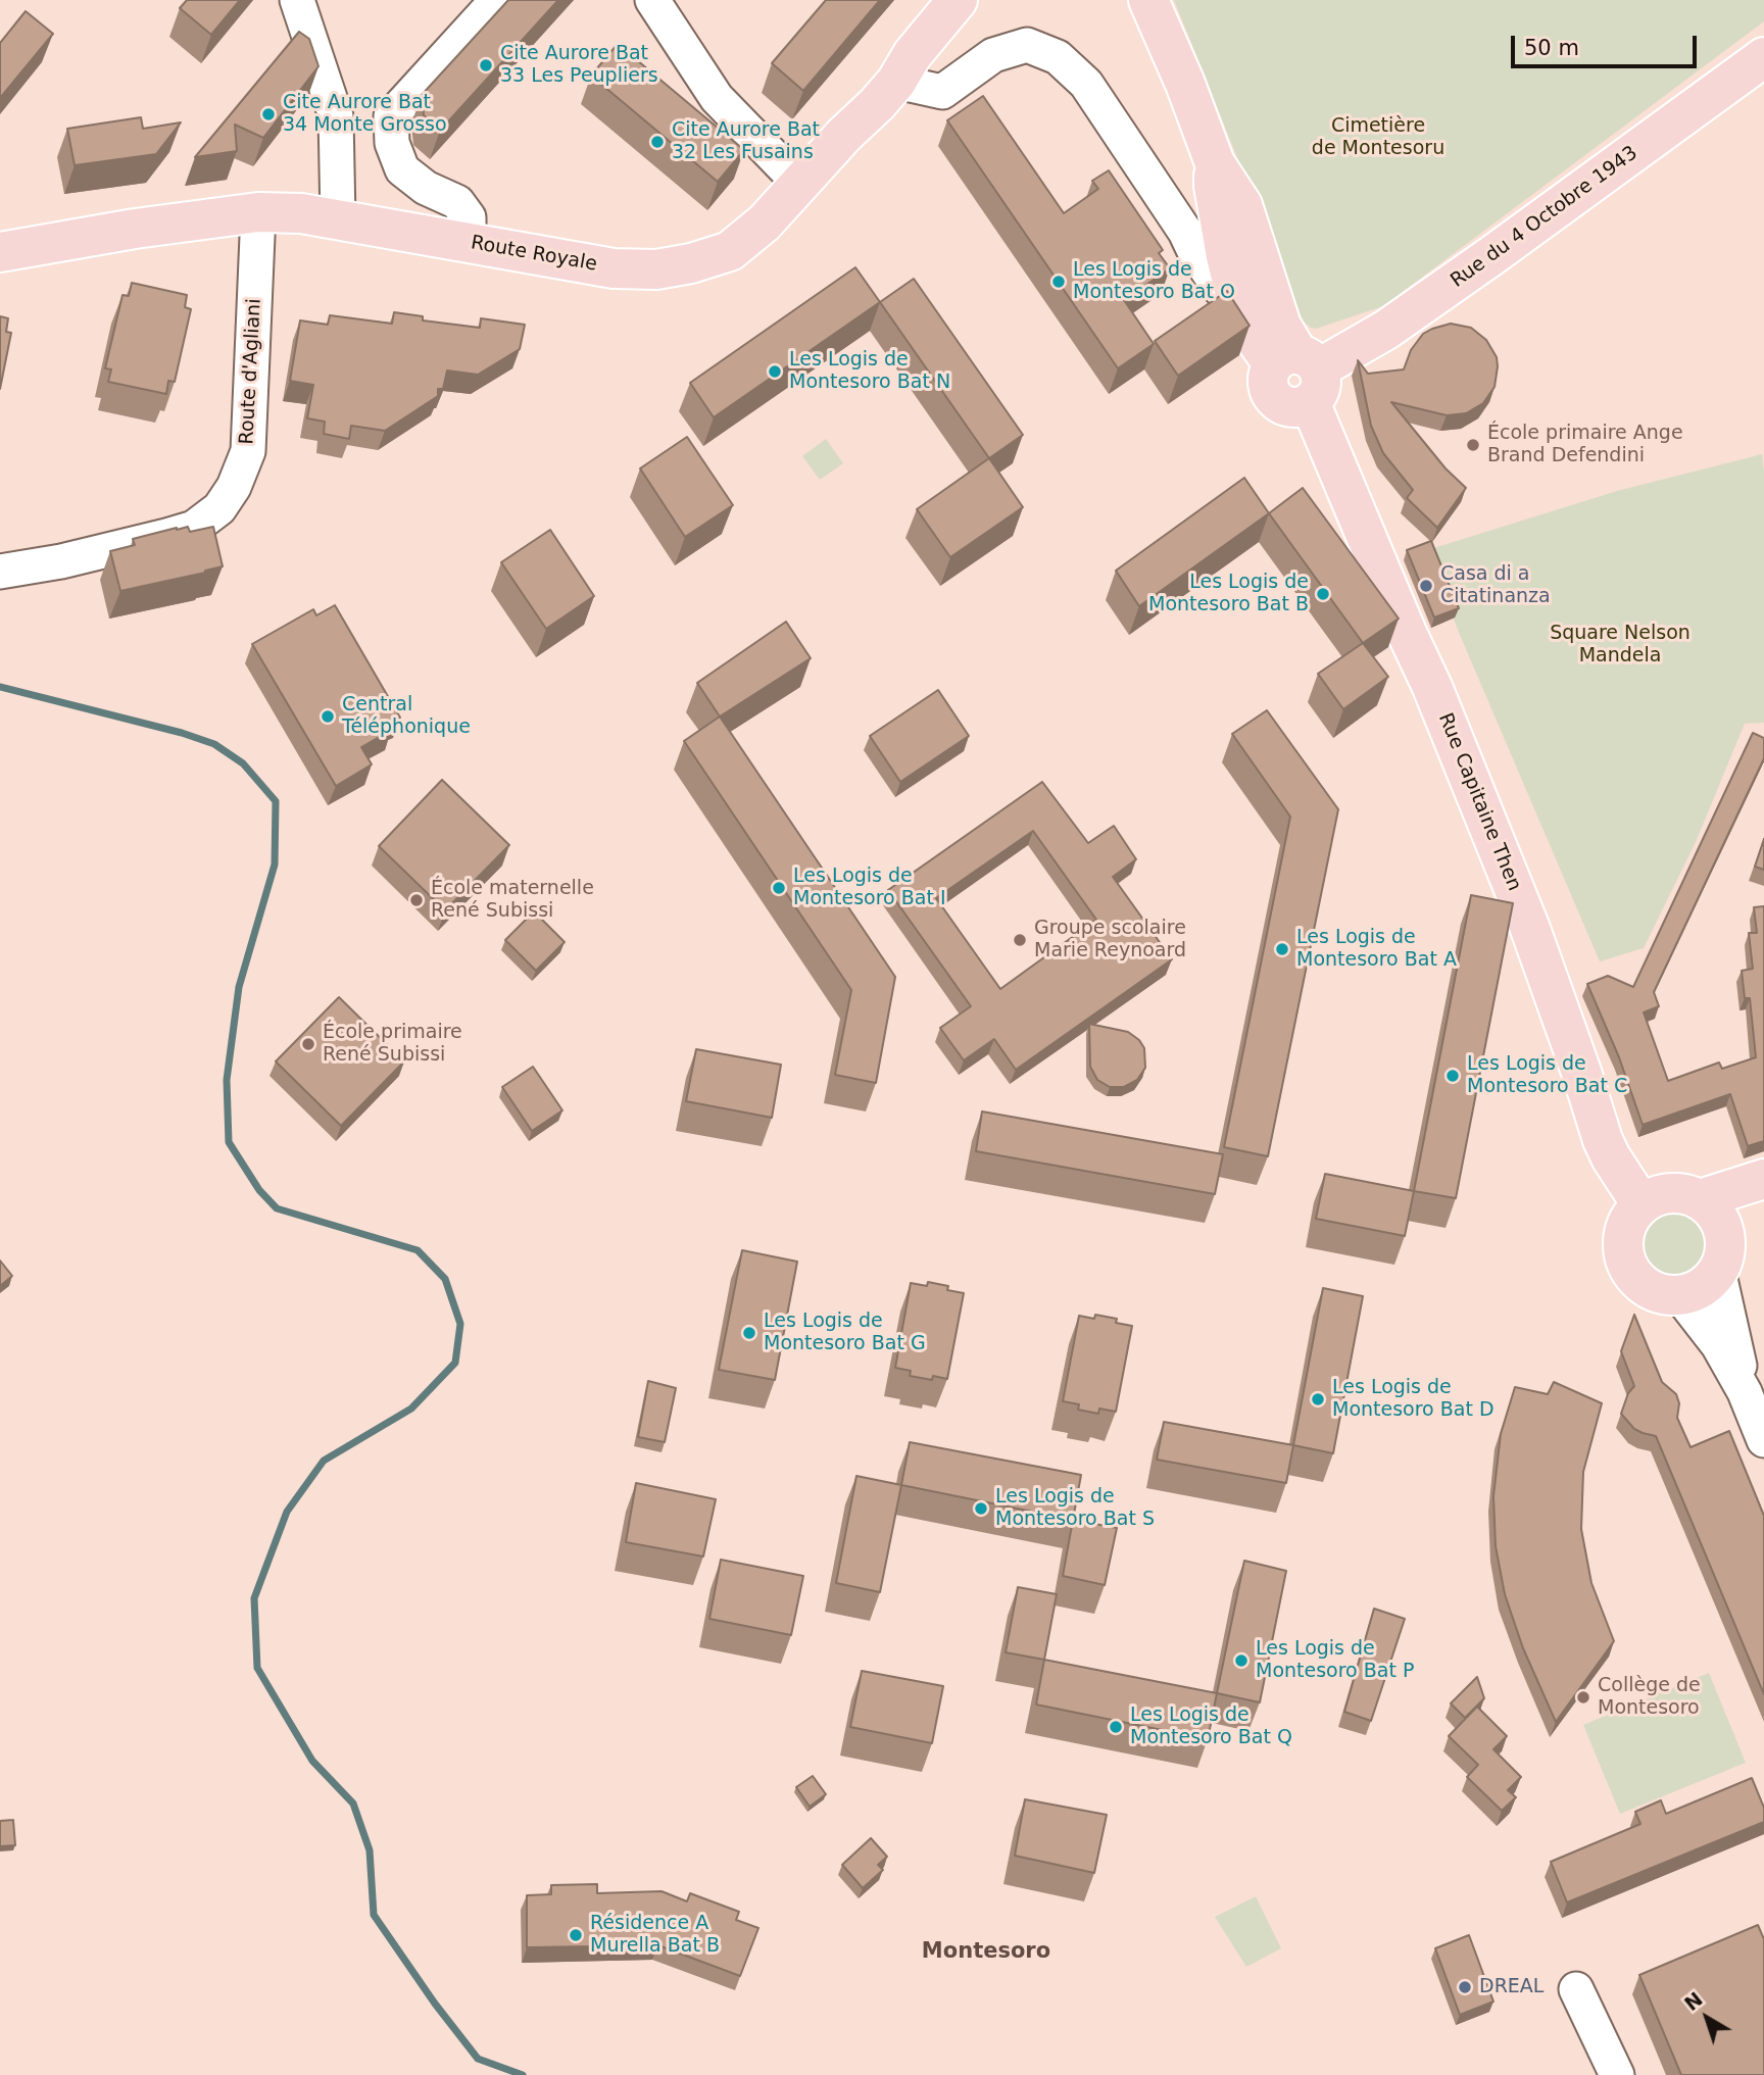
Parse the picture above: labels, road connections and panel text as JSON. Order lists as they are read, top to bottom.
{
  "streets": {
    "main road": ["Rue du 4 Octobre 1943", "Route Royale", "Rue Capitaine Then"],
    "street": ["Route d'Agliani"]
  },
  "crossings": [
    ["Rue du 4 Octobre 1943", "Rue Capitaine Then"],
    ["Route Royale", "Route d'Agliani"]
  ],
  "districts": ["Montesoro"],
  "parks": ["Cimetière de Montesoru", "Square Nelson Mandela"],
  "places": [
    "Cite Aurore Bat 33 Les Peupliers",
    "Cite Aurore Bat 34 Monte Grosso",
    "Cite Aurore Bat 32 Les Fusains",
    "Les Logis de Montesoro Bat O",
    "Les Logis de Montesoro Bat N",
    "École primaire Ange Brand Defendini",
    "Casa di a Citatinanza",
    "Les Logis de Montesoro Bat B",
    "Central Téléphonique",
    "Les Logis de Montesoro Bat I",
    "École maternelle René Subissi",
    "Groupe scolaire Marie Reynoard",
    "Les Logis de Montesoro Bat A",
    "École primaire René Subissi",
    "Les Logis de Montesoro Bat C",
    "Les Logis de Montesoro Bat G",
    "Les Logis de Montesoro Bat D",
    "Les Logis de Montesoro Bat S",
    "Les Logis de Montesoro Bat P",
    "Collège de Montesoro",
    "Les Logis de Montesoro Bat Q",
    "Résidence A Murella Bat B",
    "DREAL"
  ],
  "scale_bar": "50 m",
  "north": "top left"
}
